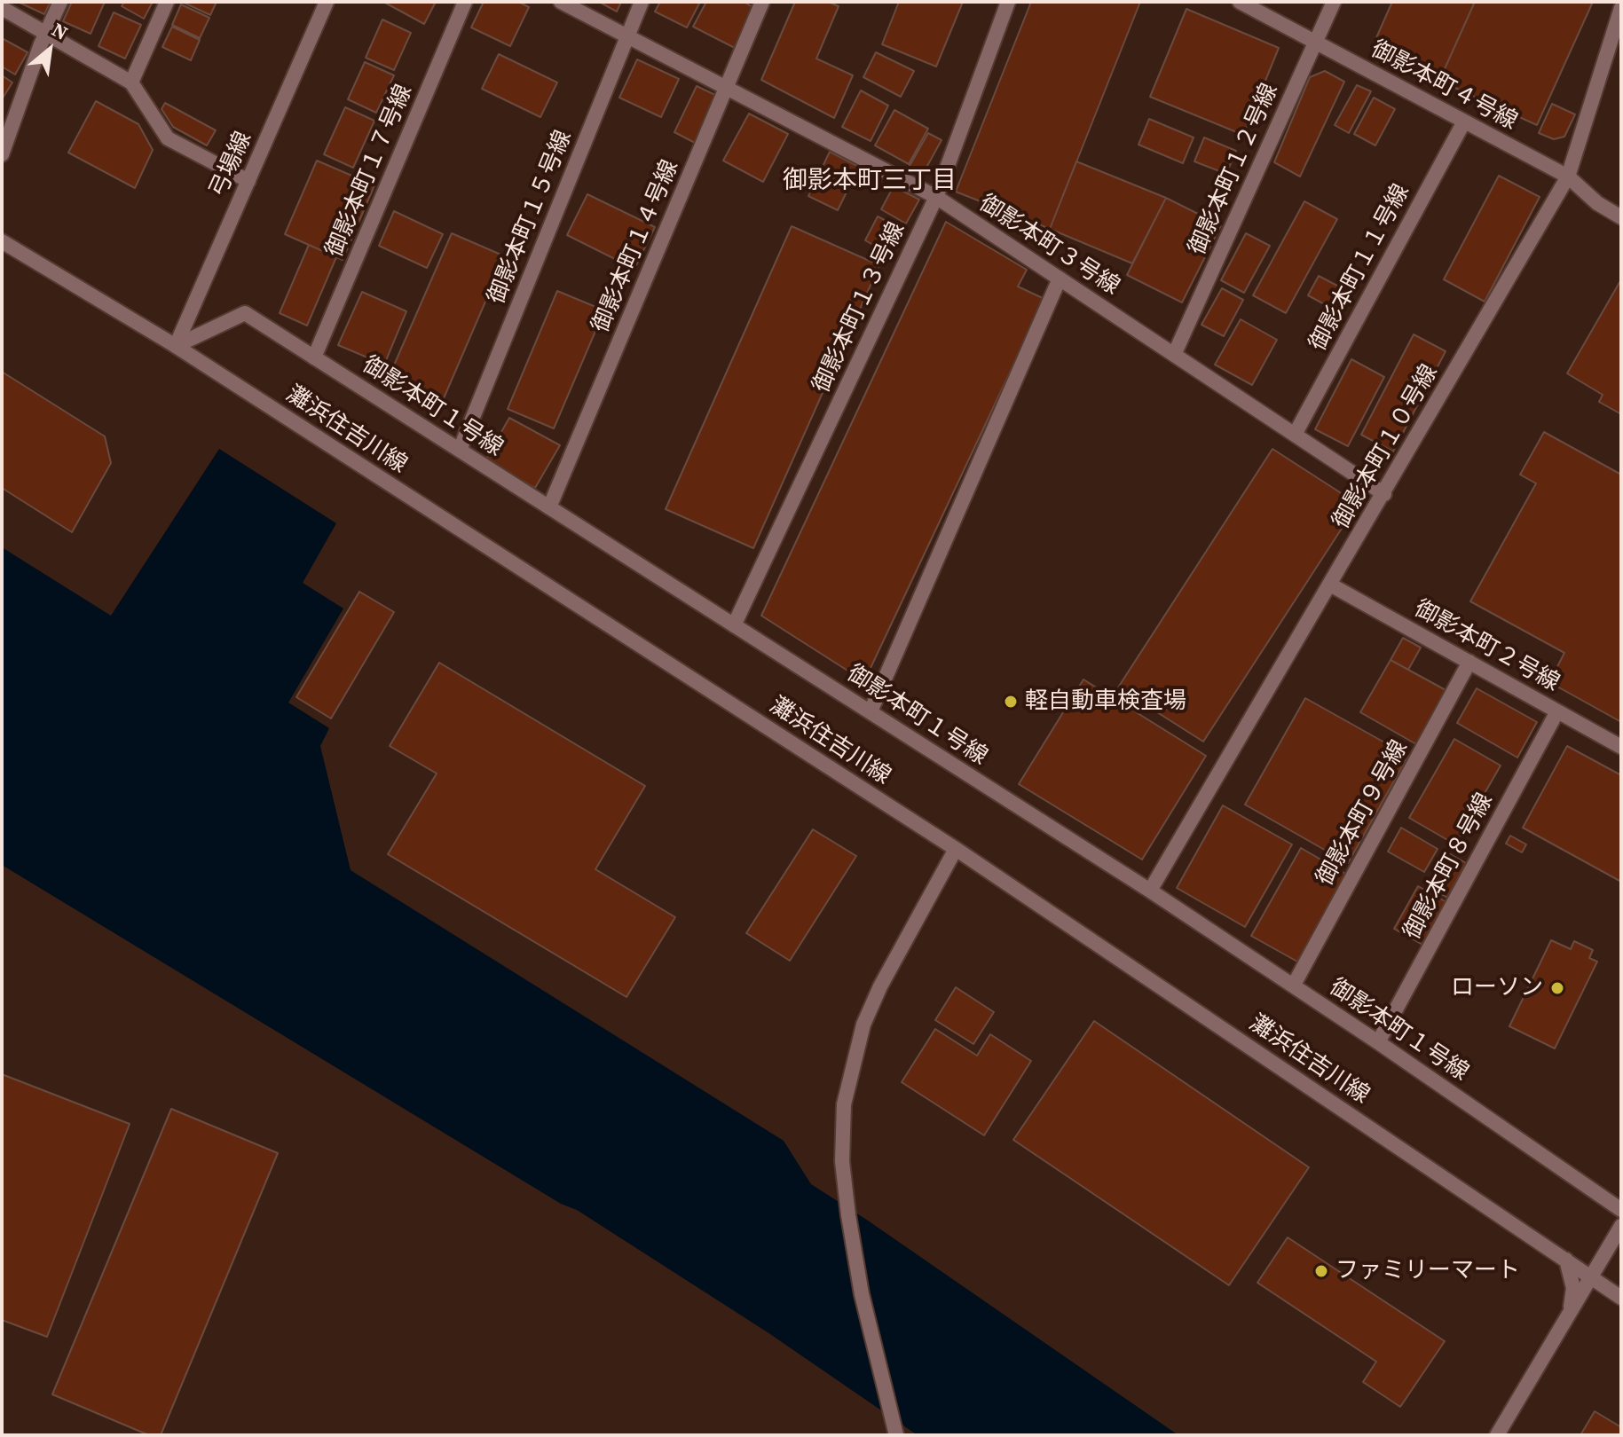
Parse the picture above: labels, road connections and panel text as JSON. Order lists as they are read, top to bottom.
{
  "streets": {
    "street": [
      "御影本町４号線",
      "弓場線",
      "御影本町１２号線",
      "御影本町１７号線",
      "御影本町１５号線",
      "御影本町３号線",
      "御影本町１４号線",
      "御影本町１１号線",
      "御影本町１３号線",
      "御影本町１号線",
      "灘浜住吉川線",
      "御影本町１０号線",
      "御影本町２号線",
      "御影本町９号線",
      "御影本町８号線"
    ]
  },
  "crossings": [
    ["御影本町４号線", "御影本町１２号線"],
    ["御影本町４号線", "御影本町１１号線"],
    ["御影本町４号線", "御影本町１０号線"],
    ["弓場線", "御影本町１号線"],
    ["弓場線", "灘浜住吉川線"],
    ["御影本町１２号線", "御影本町３号線"],
    ["御影本町１７号線", "御影本町１号線"],
    ["御影本町１５号線", "御影本町３号線"],
    ["御影本町１５号線", "御影本町１号線"],
    ["御影本町３号線", "御影本町１４号線"],
    ["御影本町３号線", "御影本町１１号線"],
    ["御影本町３号線", "御影本町１３号線"],
    ["御影本町３号線", "御影本町１０号線"],
    ["御影本町１４号線", "御影本町１号線"],
    ["御影本町１３号線", "御影本町１号線"],
    ["御影本町１号線", "灘浜住吉川線"],
    ["御影本町１号線", "御影本町１０号線"],
    ["御影本町１号線", "御影本町９号線"],
    ["御影本町１号線", "御影本町８号線"],
    ["御影本町１０号線", "御影本町２号線"],
    ["御影本町２号線", "御影本町９号線"],
    ["御影本町２号線", "御影本町８号線"]
  ],
  "districts": ["御影本町三丁目"],
  "places": ["軽自動車検査場", "ローソン", "ファミリーマート"],
  "north": "top right"
}
